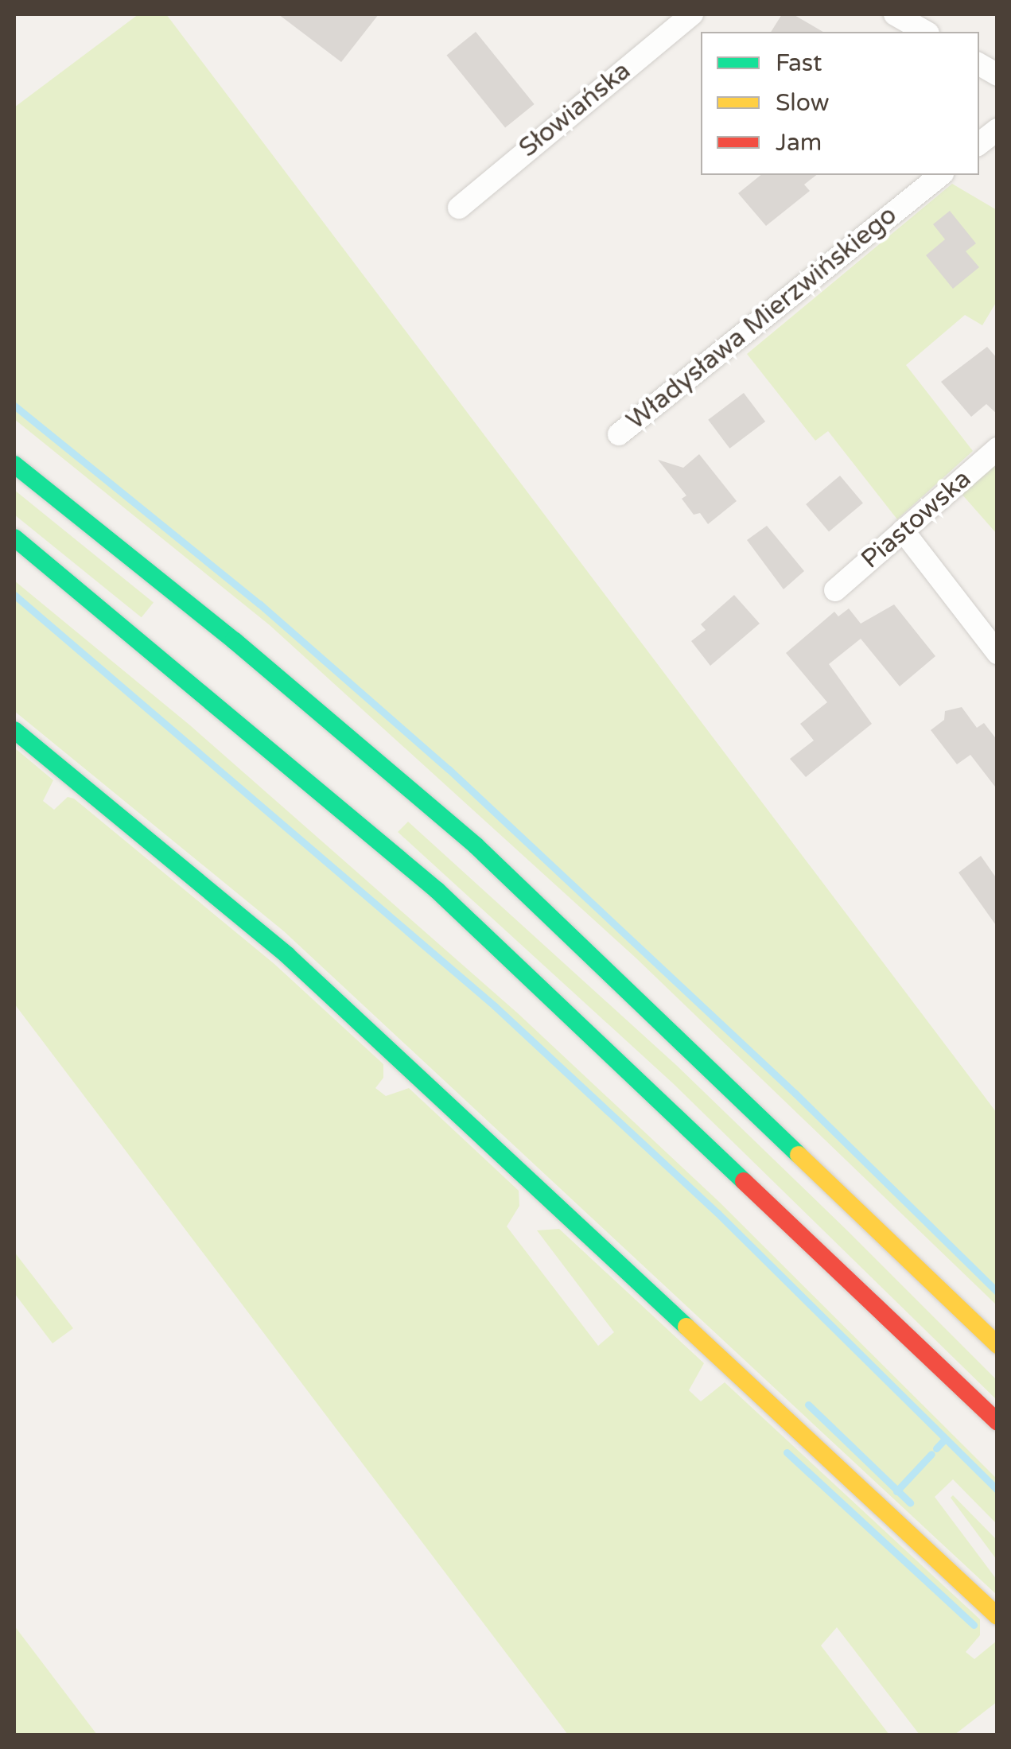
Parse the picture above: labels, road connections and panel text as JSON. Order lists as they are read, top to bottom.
{
  "streets": {
    "street": ["Słowiańska", "Władysława Mierzwińskiego", "Piastowska"]
  },
  "legend": ["Fast", "Slow", "Jam"]
}
